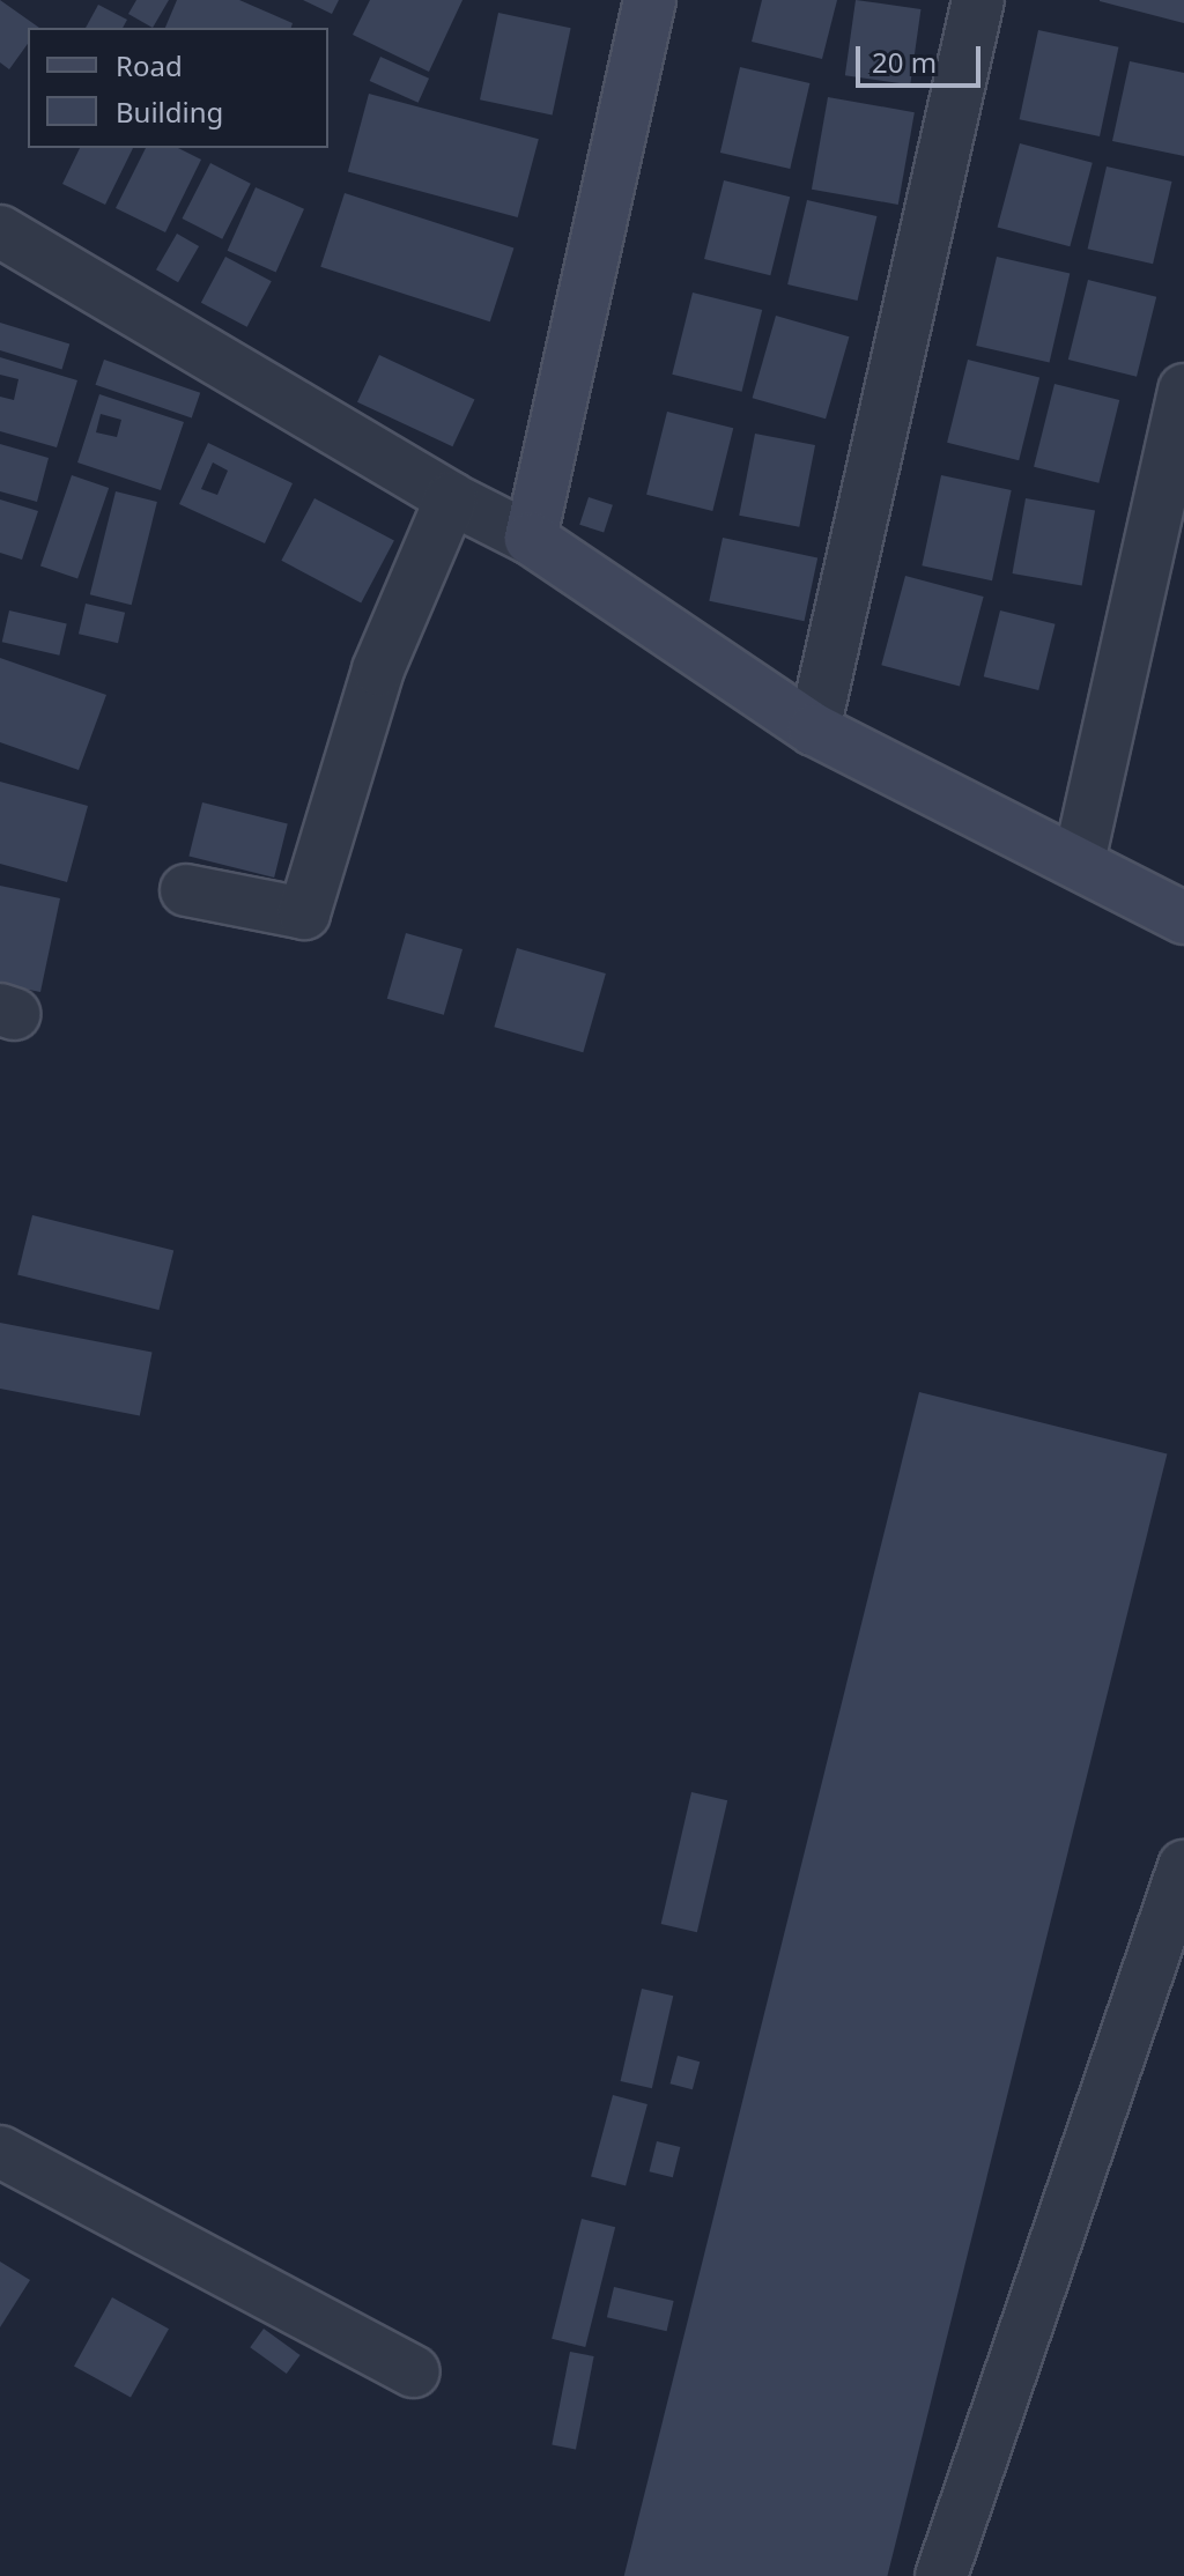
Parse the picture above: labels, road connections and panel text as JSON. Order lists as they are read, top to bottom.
{
  "legend": ["Road", "Building"],
  "scale_bar": "20 m"
}
